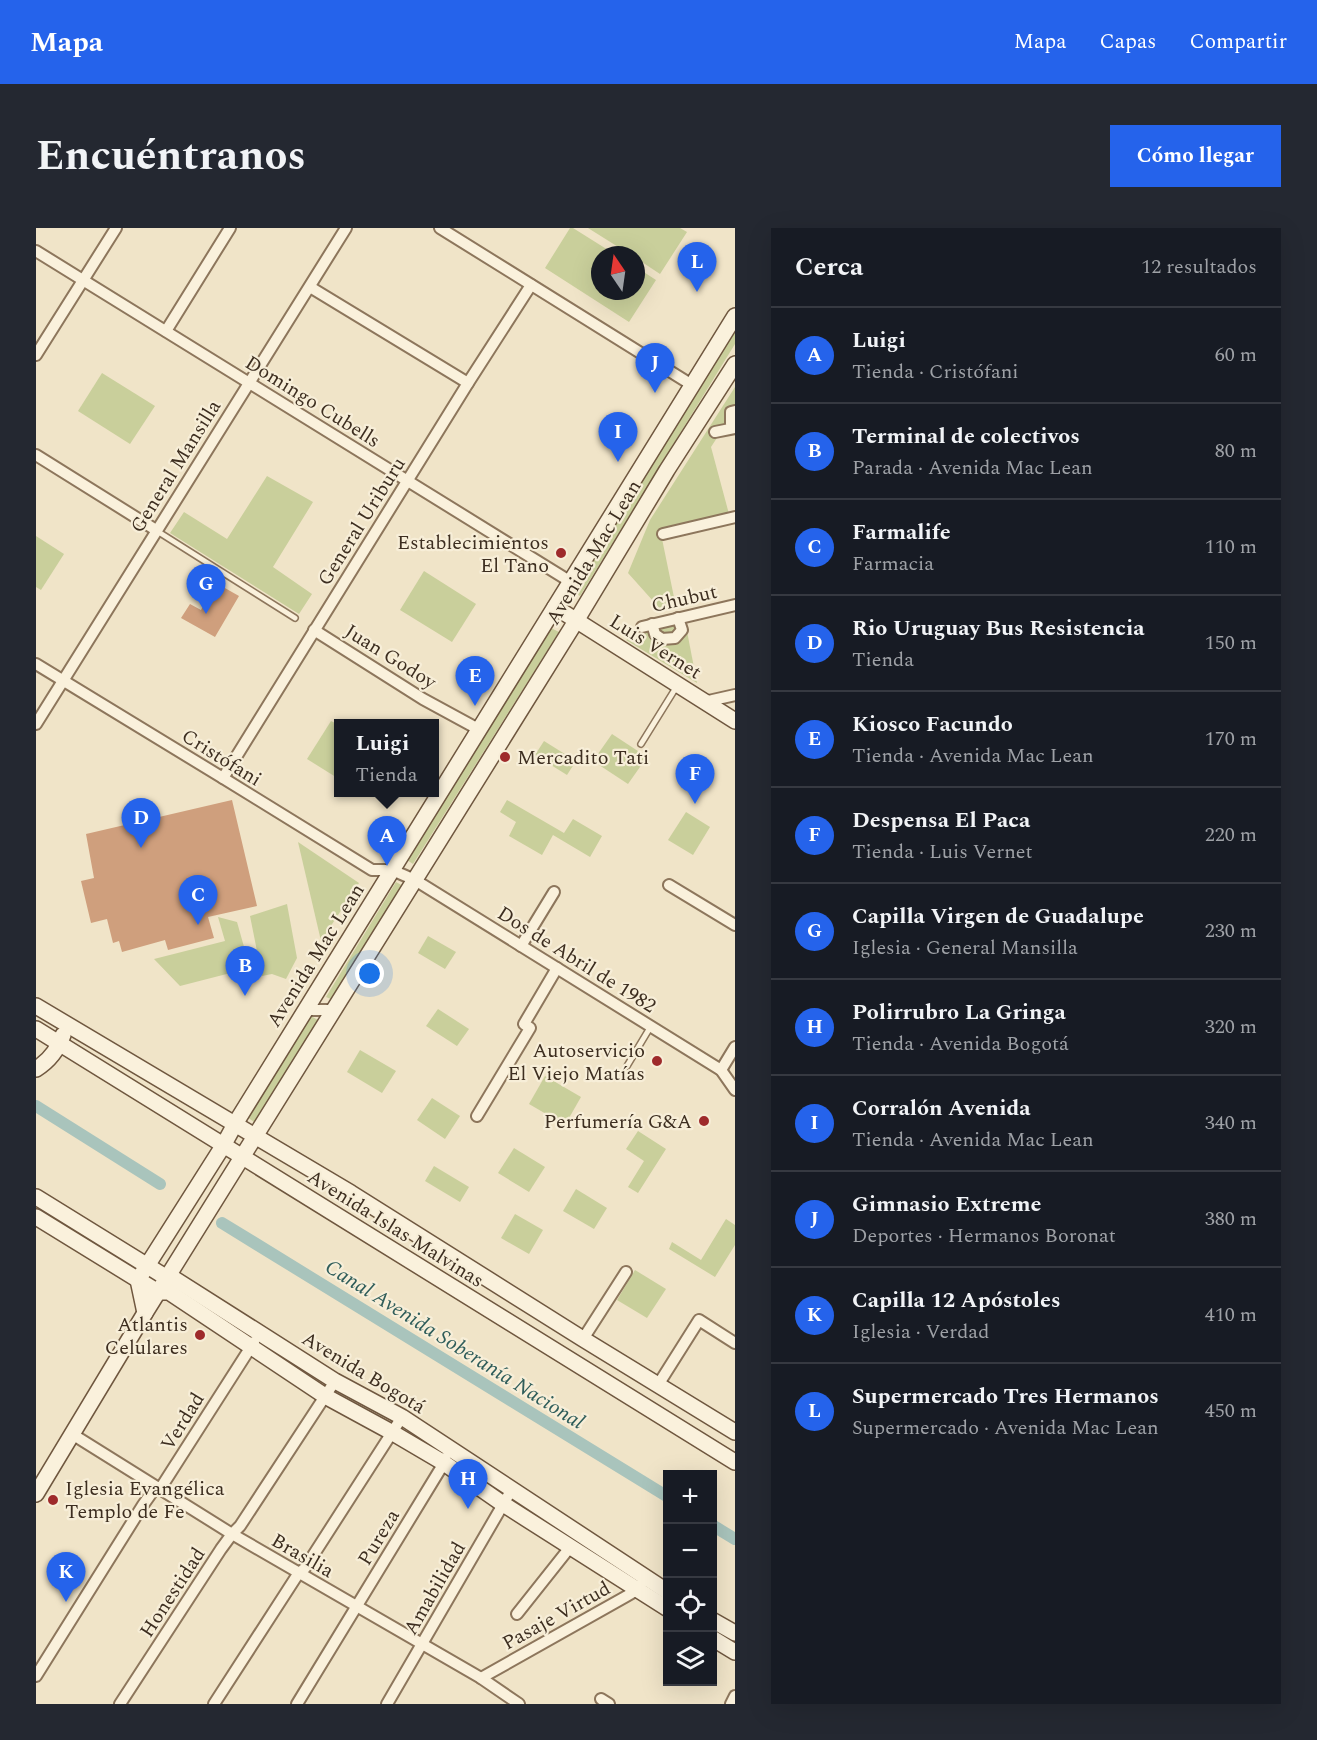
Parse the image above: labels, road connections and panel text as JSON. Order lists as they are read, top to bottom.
{
  "streets": {
    "main road": [
      "Avenida Mac Lean",
      "Luis Vernet",
      "Avenida Islas Malvinas",
      "Avenida Bogotá"
    ],
    "street": [
      "Domingo Cubells",
      "General Mansilla",
      "General Uriburu",
      "Chubut",
      "Juan Godoy",
      "Cristófani",
      "Dos de Abril de 1982",
      "Verdad",
      "Pureza",
      "Brasilia",
      "Amabilidad",
      "Honestidad",
      "Pasaje Virtud"
    ]
  },
  "crossings": [
    ["Domingo Cubells", "General Mansilla"],
    ["Domingo Cubells", "General Uriburu"],
    ["Domingo Cubells", "Avenida Mac Lean"],
    ["General Mansilla", "Cristófani"],
    ["General Uriburu", "Juan Godoy"],
    ["General Uriburu", "Cristófani"],
    ["Avenida Mac Lean", "Luis Vernet"],
    ["Avenida Mac Lean", "Juan Godoy"],
    ["Avenida Mac Lean", "Cristófani"],
    ["Avenida Mac Lean", "Dos de Abril de 1982"],
    ["Avenida Mac Lean", "Avenida Islas Malvinas"],
    ["Avenida Mac Lean", "Avenida Bogotá"],
    ["Avenida Mac Lean", "Brasilia"],
    ["Cristófani", "Dos de Abril de 1982"],
    ["Avenida Bogotá", "Verdad"],
    ["Avenida Bogotá", "Pureza"],
    ["Avenida Bogotá", "Amabilidad"],
    ["Avenida Bogotá", "Honestidad"],
    ["Avenida Bogotá", "Pasaje Virtud"],
    ["Verdad", "Brasilia"],
    ["Pureza", "Brasilia"],
    ["Brasilia", "Amabilidad"],
    ["Brasilia", "Honestidad"],
    ["Brasilia", "Pasaje Virtud"]
  ],
  "water": ["Canal Avenida Soberanía Nacional"],
  "places": [
    "Establecimientos El Tano",
    "Mercadito Tati",
    "Autoservicio El Viejo Matías",
    "Perfumería G&A",
    "Atlantis Celulares",
    "Iglesia Evangélica Templo de Fe"
  ],
  "north": "top",
  "page": {
    "header": "Mapa",
    "nav": ["Mapa", "Capas", "Compartir"],
    "title": "Encuéntranos",
    "buttons": "Cómo llegar",
    "heading": ["Cerca", "12 resultados"],
    "pins": [
      "L",
      "J",
      "I",
      "G",
      "E",
      "F",
      "D",
      "A",
      "C",
      "B",
      "H",
      "K"
    ],
    "list": [
      {
        "mark": "A",
        "name": "Luigi",
        "note": "Tienda · Cristófani",
        "value": "60 m"
      },
      {
        "mark": "B",
        "name": "Terminal de colectivos",
        "note": "Parada · Avenida Mac Lean",
        "value": "80 m"
      },
      {
        "mark": "C",
        "name": "Farmalife",
        "note": "Farmacia",
        "value": "110 m"
      },
      {
        "mark": "D",
        "name": "Rio Uruguay Bus Resistencia",
        "note": "Tienda",
        "value": "150 m"
      },
      {
        "mark": "E",
        "name": "Kiosco Facundo",
        "note": "Tienda · Avenida Mac Lean",
        "value": "170 m"
      },
      {
        "mark": "F",
        "name": "Despensa El Paca",
        "note": "Tienda · Luis Vernet",
        "value": "220 m"
      },
      {
        "mark": "G",
        "name": "Capilla Virgen de Guadalupe",
        "note": "Iglesia · General Mansilla",
        "value": "230 m"
      },
      {
        "mark": "H",
        "name": "Polirrubro La Gringa",
        "note": "Tienda · Avenida Bogotá",
        "value": "320 m"
      },
      {
        "mark": "I",
        "name": "Corralón Avenida",
        "note": "Tienda · Avenida Mac Lean",
        "value": "340 m"
      },
      {
        "mark": "J",
        "name": "Gimnasio Extreme",
        "note": "Deportes · Hermanos Boronat",
        "value": "380 m"
      },
      {
        "mark": "K",
        "name": "Capilla 12 Apóstoles",
        "note": "Iglesia · Verdad",
        "value": "410 m"
      },
      {
        "mark": "L",
        "name": "Supermercado Tres Hermanos",
        "note": "Supermercado · Avenida Mac Lean",
        "value": "450 m"
      }
    ],
    "popup": ["Luigi", "Tienda"],
    "map_buttons": ["+", "−"]
  }
}
